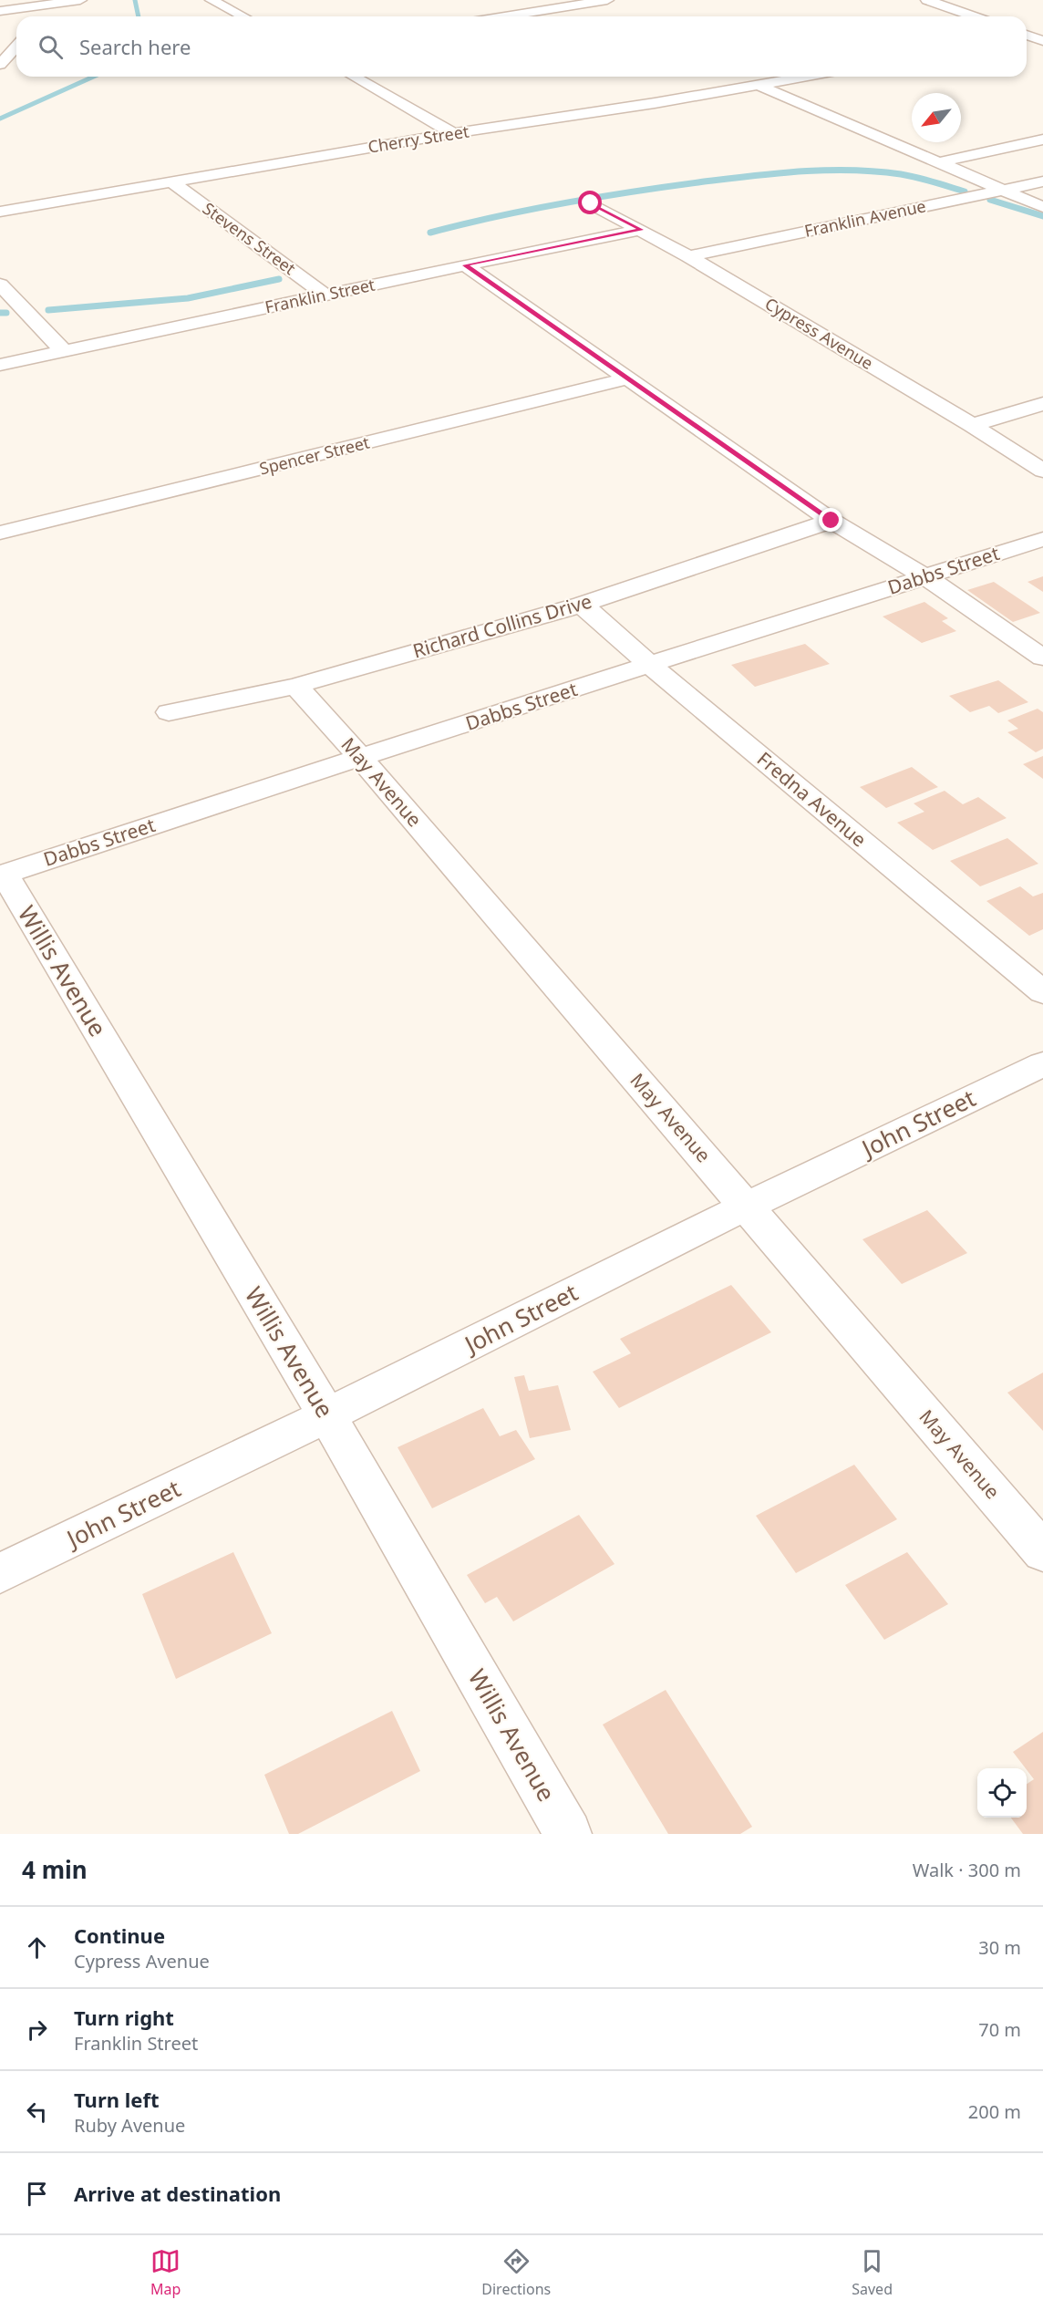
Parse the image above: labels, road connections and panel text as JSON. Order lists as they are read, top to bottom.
{
  "streets": {
    "street": [
      "Cherry Street",
      "Franklin Avenue",
      "Stevens Street",
      "Franklin Street",
      "Cypress Avenue",
      "Spencer Street",
      "Dabbs Street",
      "Richard Collins Drive",
      "May Avenue",
      "Fredna Avenue",
      "Willis Avenue",
      "John Street"
    ]
  },
  "crossings": [
    ["Cherry Street", "Stevens Street"],
    ["Franklin Avenue", "Cypress Avenue"],
    ["Stevens Street", "Franklin Street"],
    ["Franklin Street", "Cypress Avenue"],
    ["Dabbs Street", "May Avenue"],
    ["Dabbs Street", "Fredna Avenue"],
    ["Dabbs Street", "Willis Avenue"],
    ["Richard Collins Drive", "May Avenue"],
    ["Richard Collins Drive", "Fredna Avenue"],
    ["May Avenue", "John Street"],
    ["Willis Avenue", "John Street"]
  ],
  "north": "bottom left",
  "page": {
    "search": "Search here",
    "heading": ["4 min", "Walk · 300 m"],
    "list": [
      ["Continue", "Cypress Avenue", "30 m"],
      ["Turn right", "Franklin Street", "70 m"],
      ["Turn left", "Ruby Avenue", "200 m"],
      "Arrive at destination"
    ],
    "nav": ["Map", "Directions", "Saved"]
  }
}
